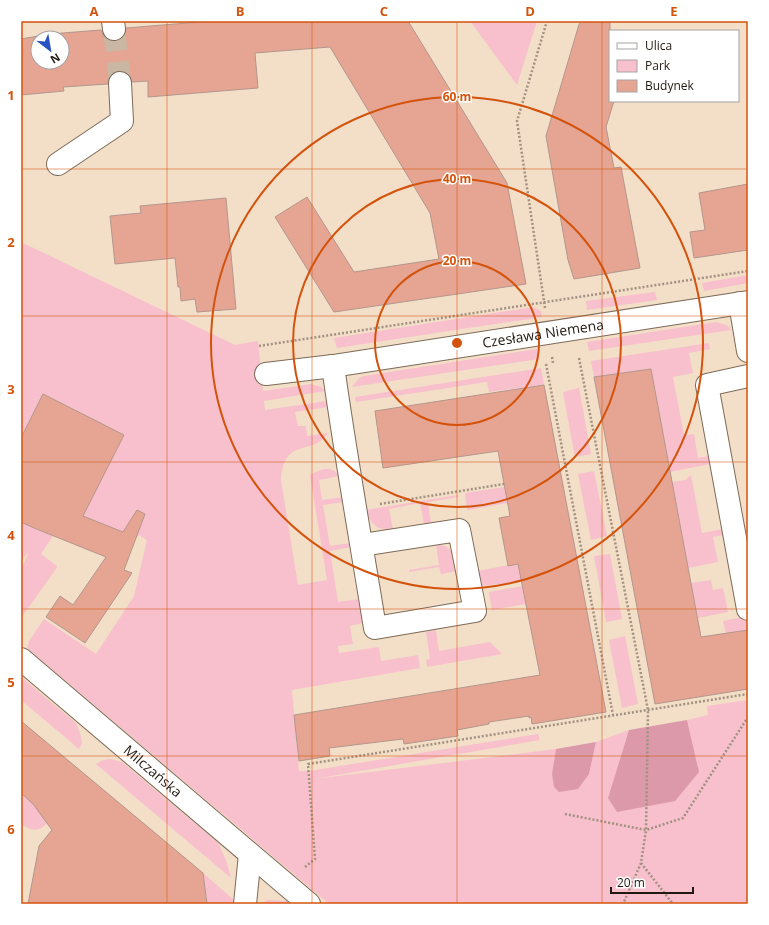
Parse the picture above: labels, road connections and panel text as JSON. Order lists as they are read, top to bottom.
{
  "streets": {
    "street": ["Czesława Niemena", "Milczańska"]
  },
  "legend": ["Ulica", "Park", "Budynek"],
  "scale_bar": "20 m",
  "north": "bottom right",
  "grid": {
    "columns": [
      "A",
      "B",
      "C",
      "D",
      "E"
    ],
    "rows": [
      "1",
      "2",
      "3",
      "4",
      "5",
      "6"
    ]
  },
  "rings": ["60 m", "40 m", "20 m"]
}
